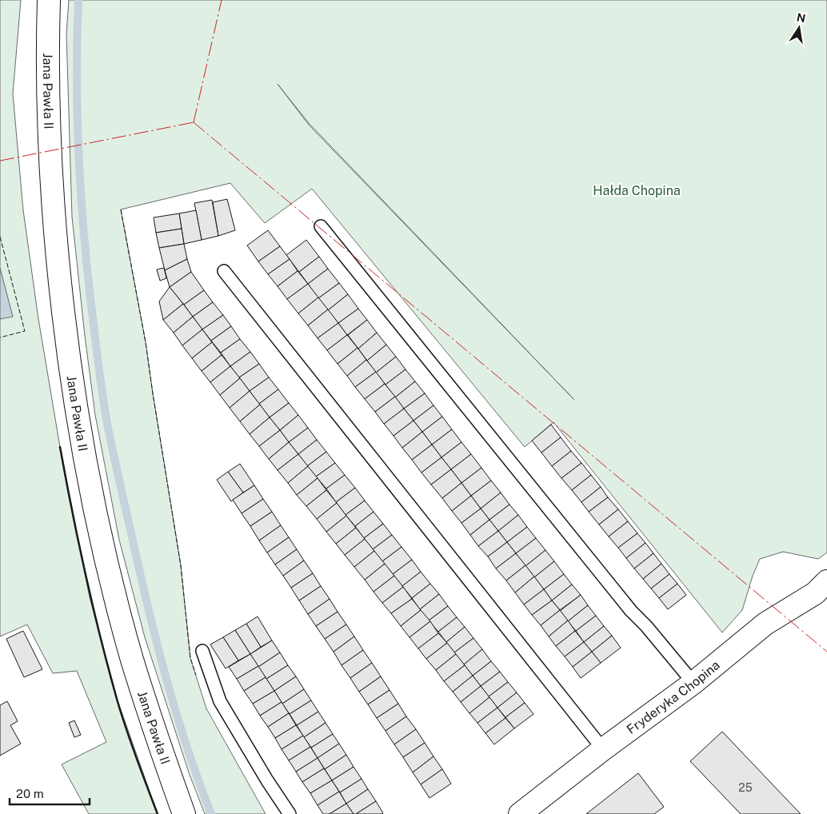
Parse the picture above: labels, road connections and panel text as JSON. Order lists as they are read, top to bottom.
{
  "streets": {
    "main road": ["Jana Pawła II", "Fryderyka Chopina"]
  },
  "parks": ["Hałda Chopina"],
  "house_numbers": ["25"],
  "scale_bar": "20 m",
  "north": "top"
}
